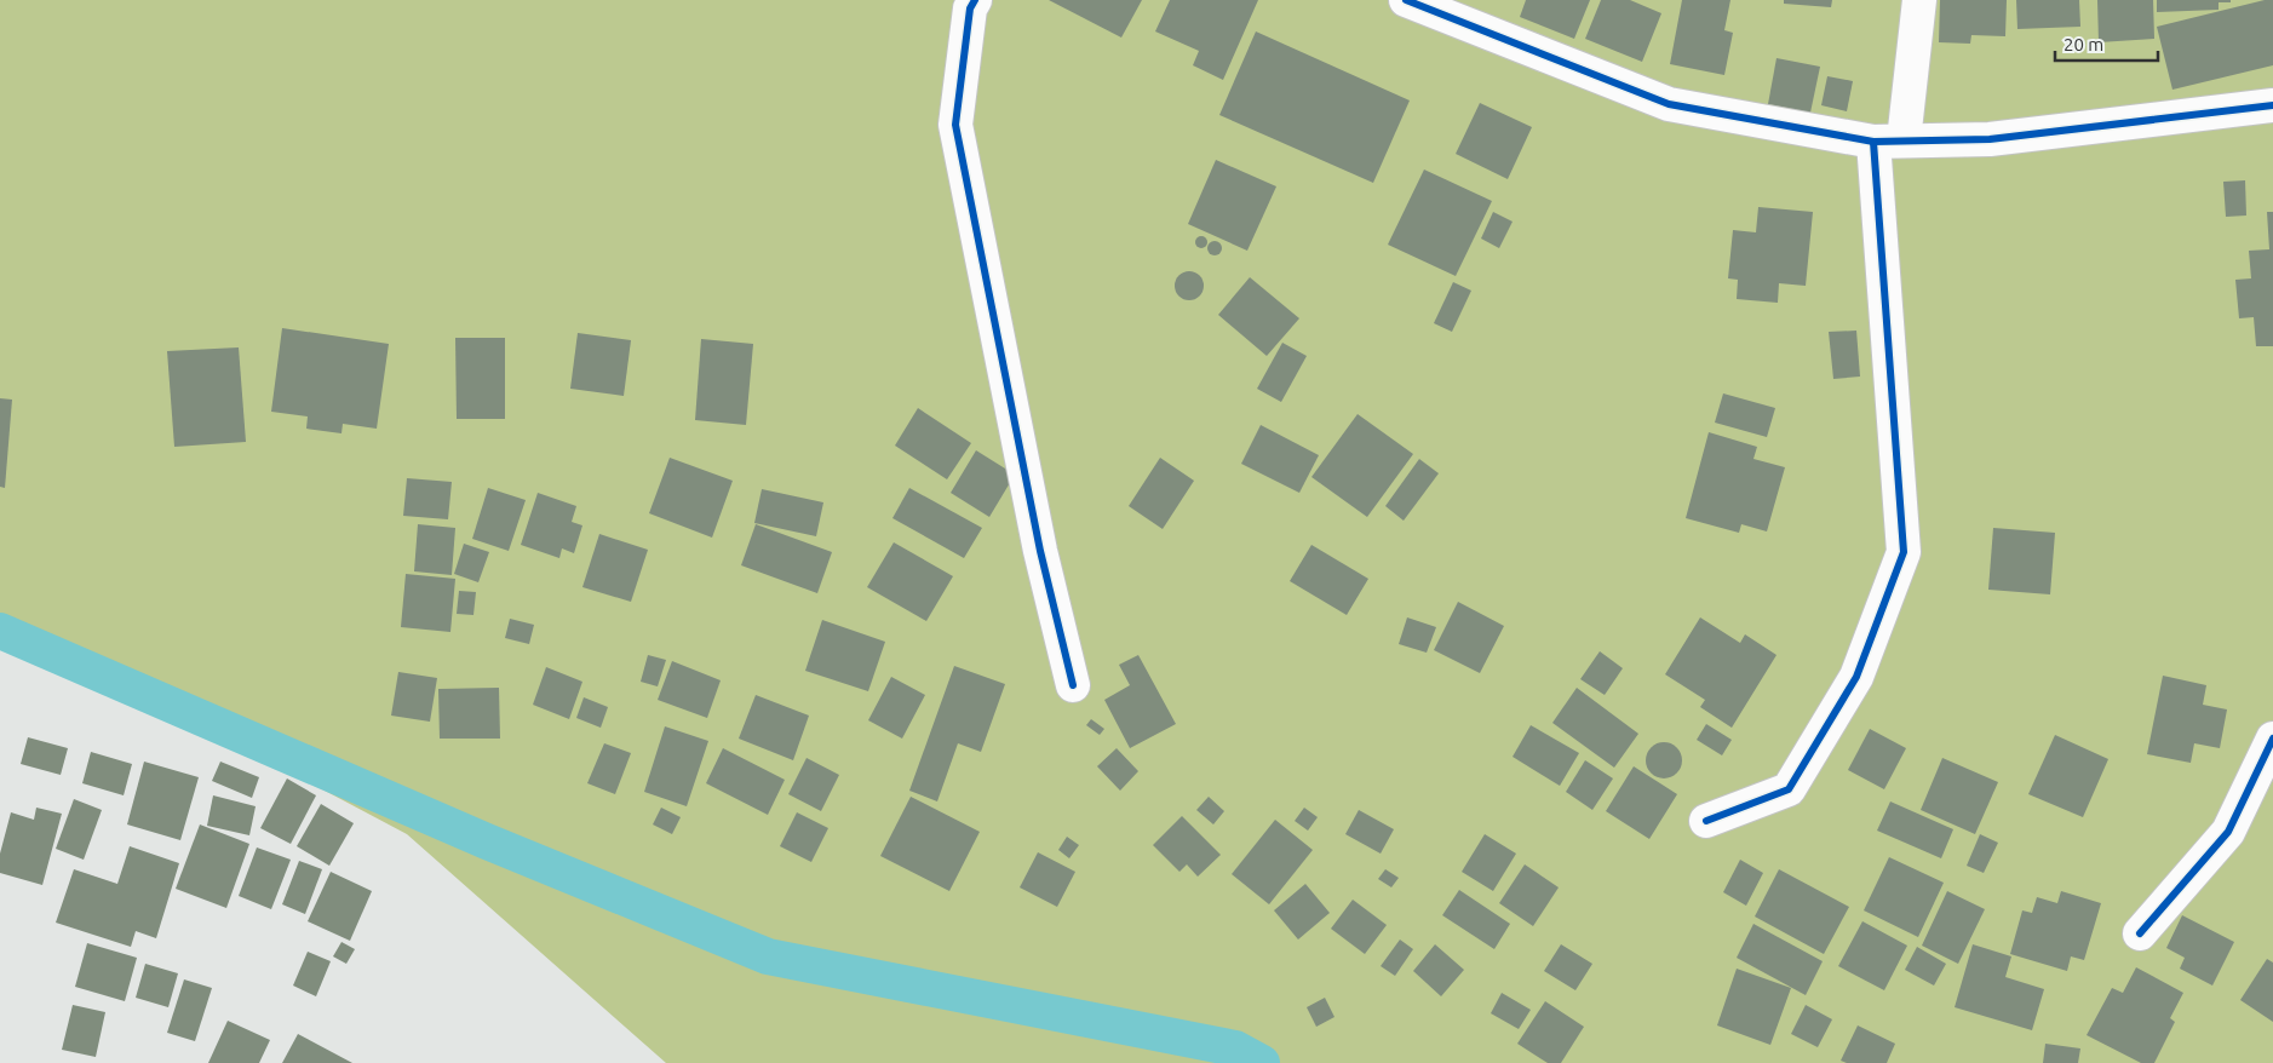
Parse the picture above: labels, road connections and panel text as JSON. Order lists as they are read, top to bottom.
{
  "scale_bar": "20 m"
}
